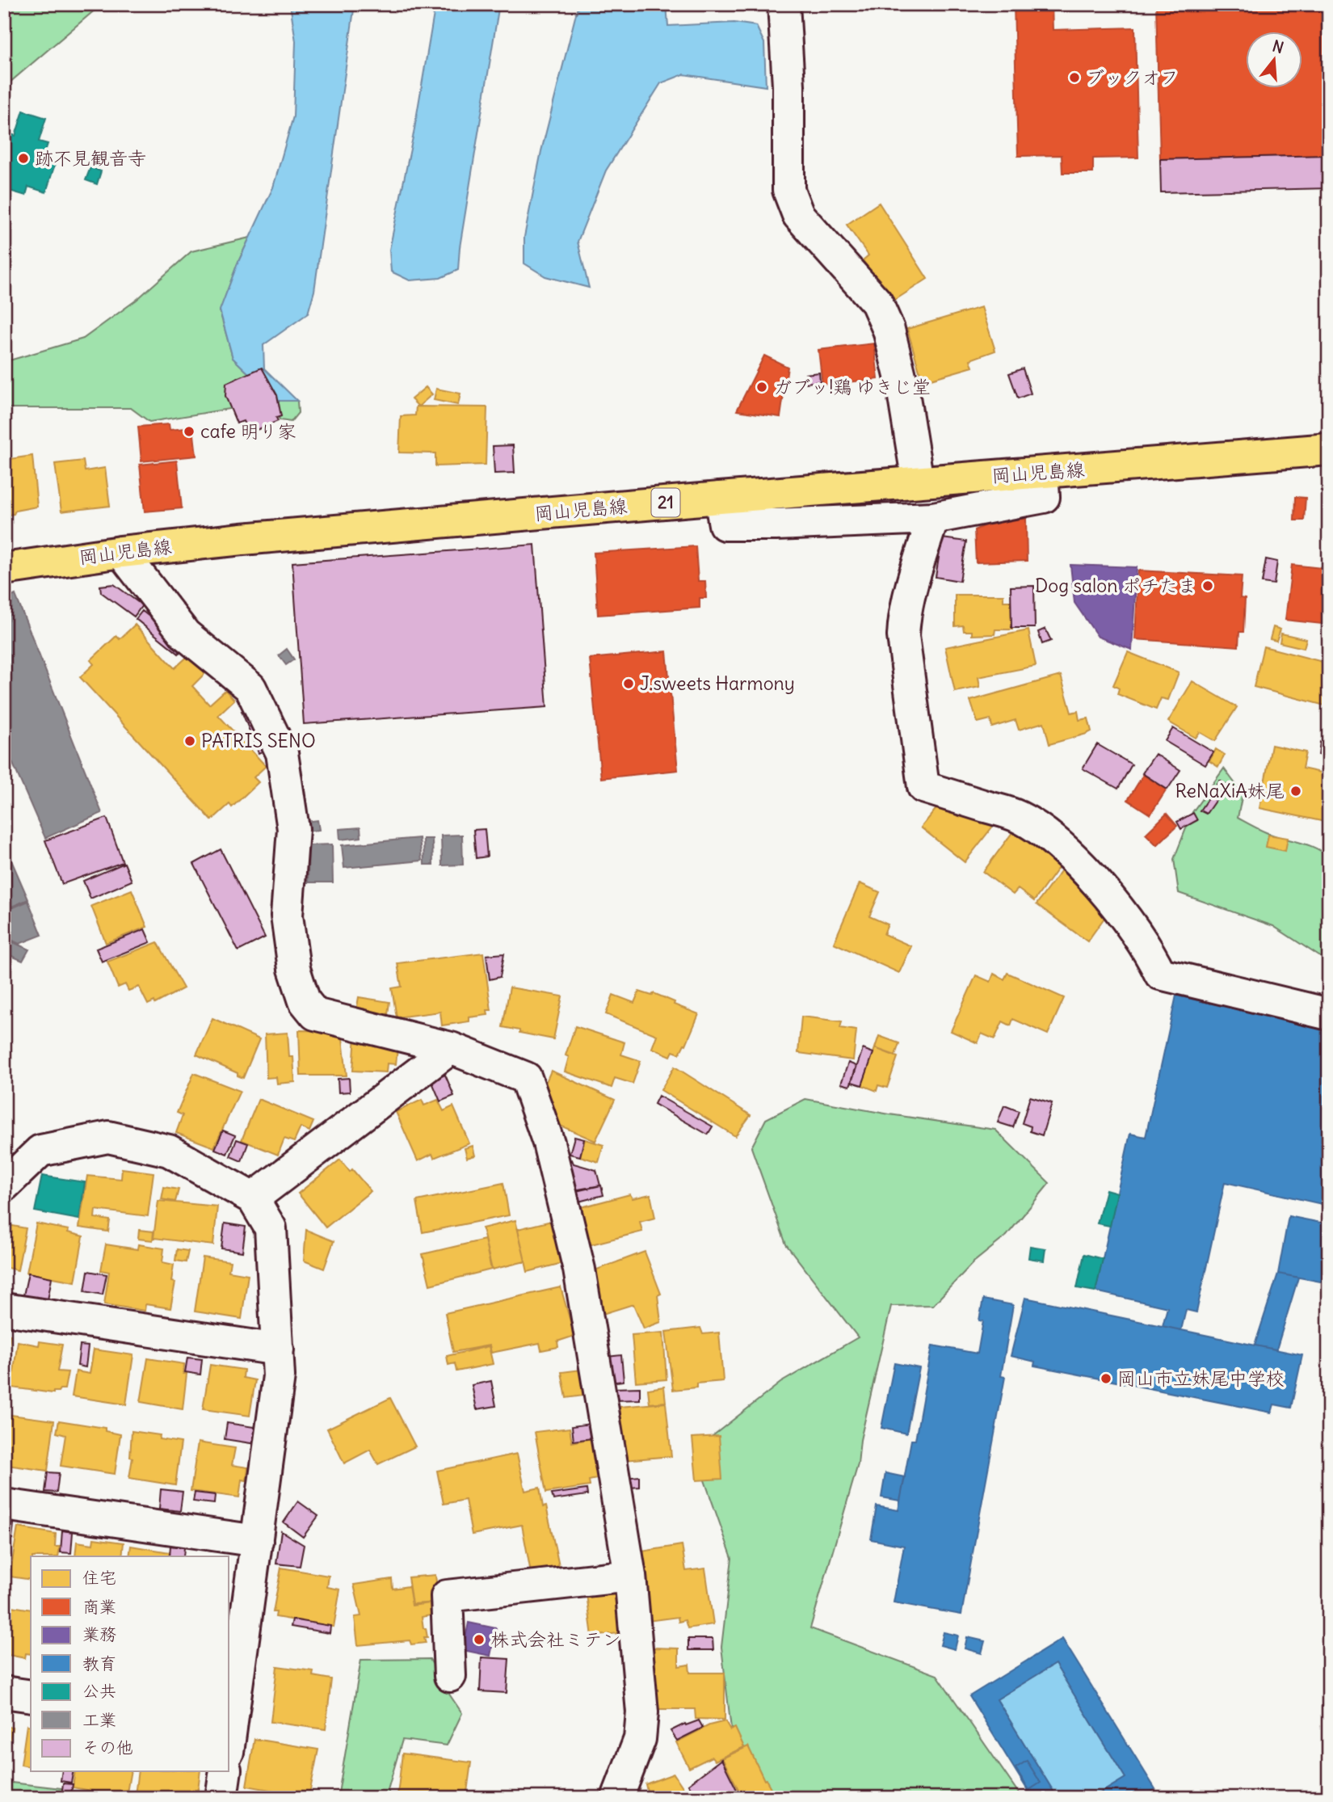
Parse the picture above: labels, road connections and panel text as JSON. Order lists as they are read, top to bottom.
{
  "streets": {
    "main road": ["岡山児島線", "21"]
  },
  "places": [
    "ブックオフ",
    "跡不見観音寺",
    "ガブッ!鶏 ゆきじ堂",
    "cafe 明り家",
    "Dog salon ポチたま",
    "J.sweets Harmony",
    "PATRIS SENO",
    "ReNaXiA妹尾",
    "岡山市立妹尾中学校",
    "株式会社ミテン"
  ],
  "legend": [
    "住宅",
    "商業",
    "業務",
    "教育",
    "公共",
    "工業",
    "その他"
  ],
  "north": "top"
}
